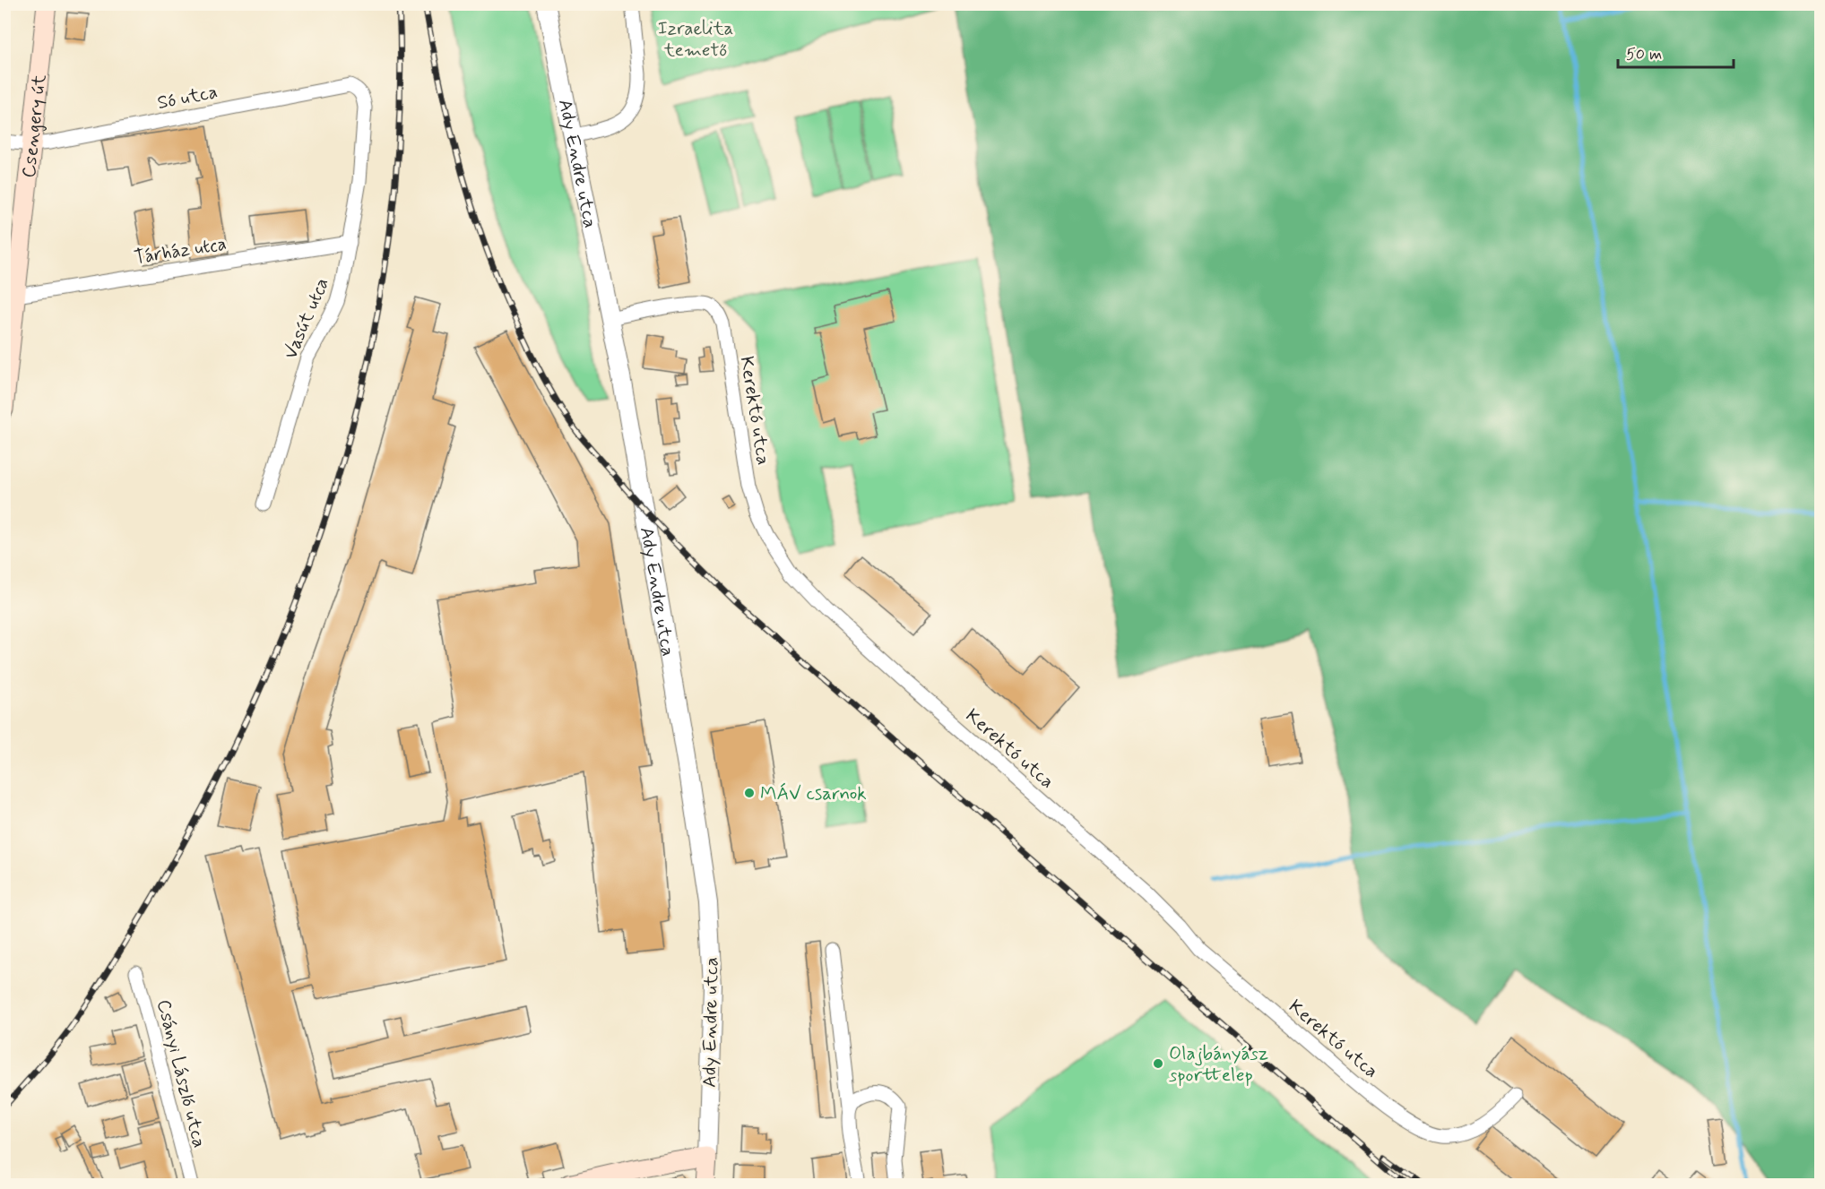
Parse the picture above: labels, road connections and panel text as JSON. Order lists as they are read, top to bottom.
{
  "streets": {
    "main road": ["Csengery út", "Ady Endre utca"],
    "street": [
      "Só utca",
      "Tárház utca",
      "Vasút utca",
      "Kerektó utca",
      "Csányi László utca"
    ]
  },
  "crossings": [
    ["Só utca", "Csengery út"],
    ["Só utca", "Vasút utca"],
    ["Csengery út", "Tárház utca"],
    ["Ady Endre utca", "Kerektó utca"],
    ["Tárház utca", "Vasút utca"]
  ],
  "parks": ["Izraelita temető"],
  "places": ["MÁV csarnok", "Olajbányász sporttelep"],
  "scale_bar": "50 m"
}
